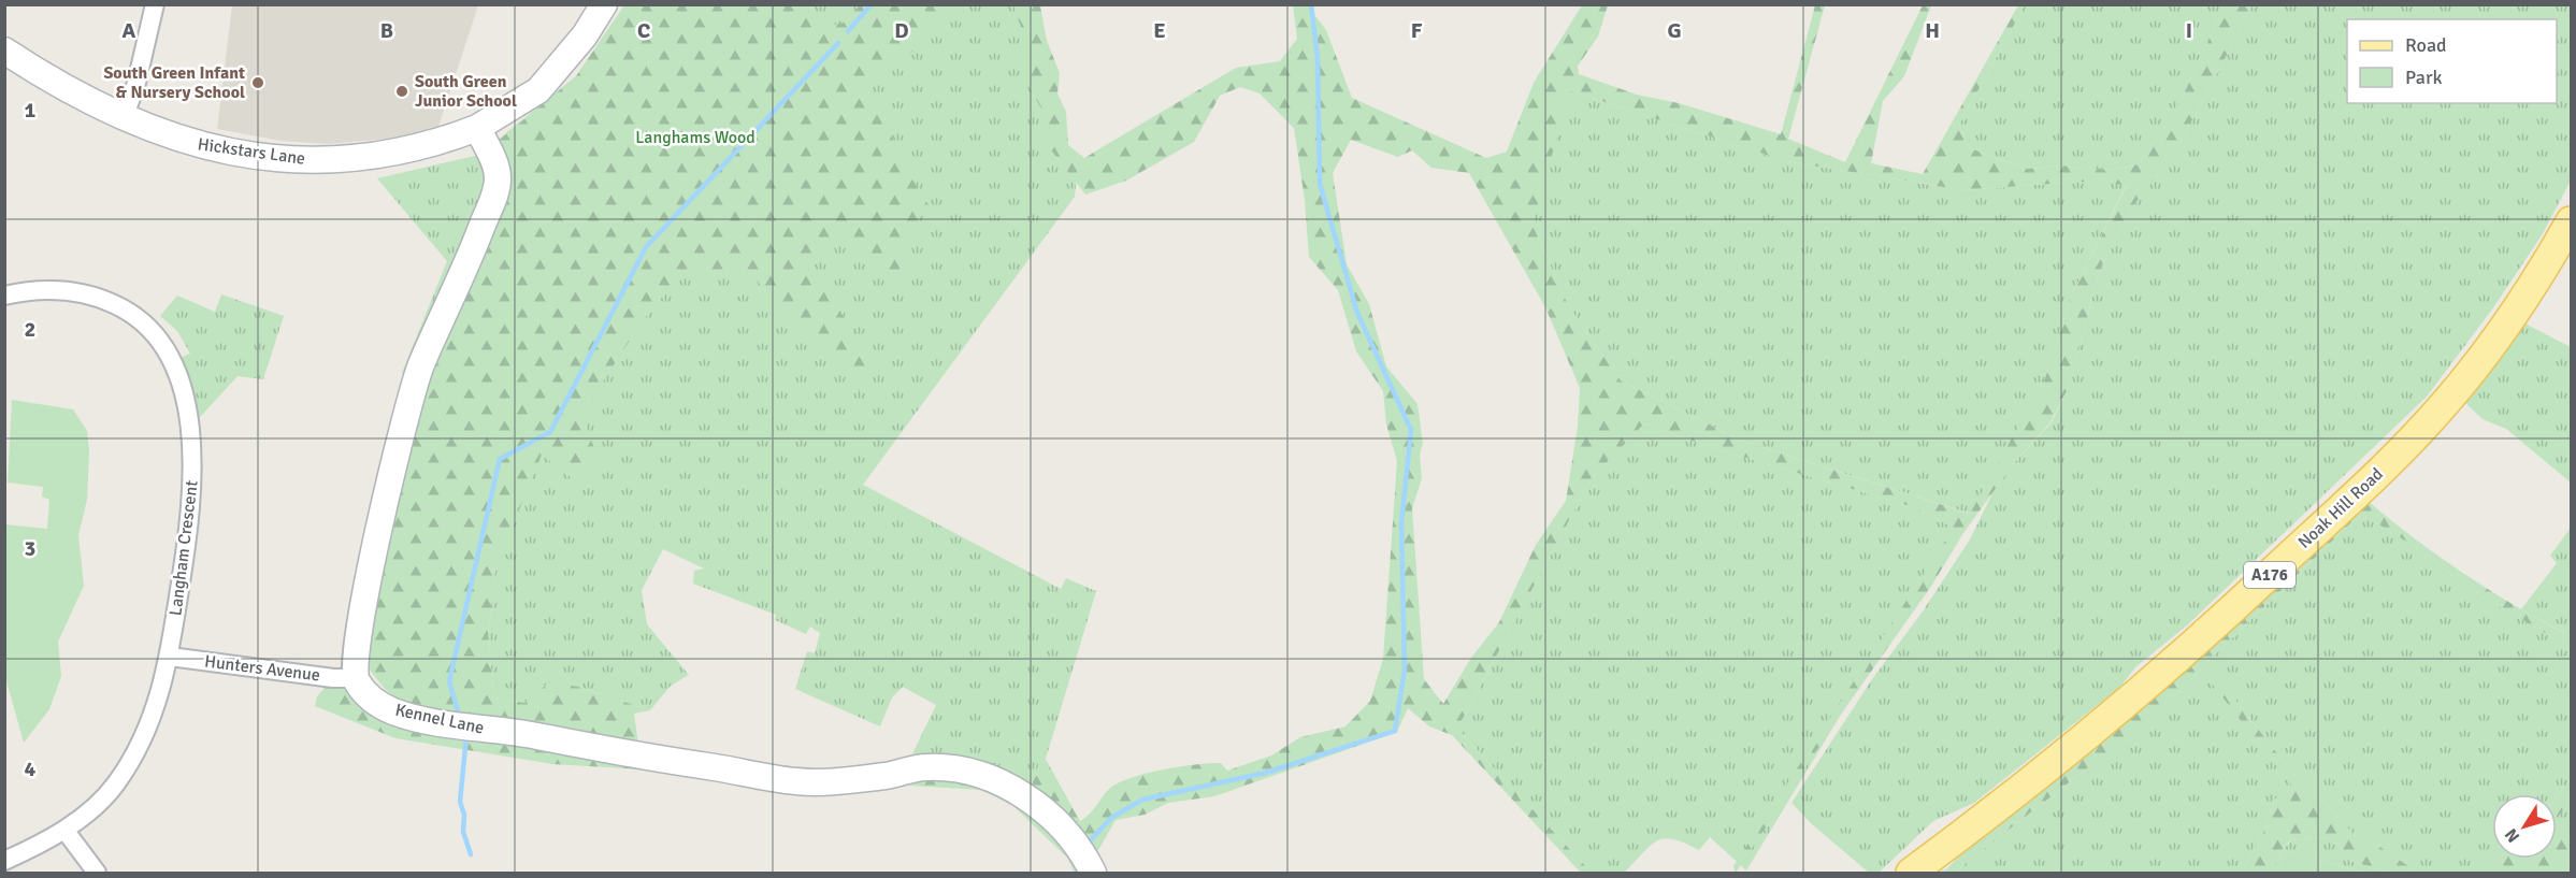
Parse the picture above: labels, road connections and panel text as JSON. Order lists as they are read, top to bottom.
{
  "streets": {
    "main road": ["Noak Hill Road", "A176"],
    "street": [
      "Hickstars Lane",
      "Langham Crescent",
      "Hunters Avenue",
      "Kennel Lane"
    ]
  },
  "crossings": [
    ["Langham Crescent", "Hunters Avenue"],
    ["Hunters Avenue", "Kennel Lane"]
  ],
  "parks": ["Langhams Wood"],
  "places": ["South Green Infant & Nursery School", "South Green Junior School"],
  "legend": ["Road", "Park"],
  "north": "bottom left",
  "grid": {
    "columns": [
      "A",
      "B",
      "C",
      "D",
      "E",
      "F",
      "G",
      "H",
      "I"
    ],
    "rows": [
      "1",
      "2",
      "3",
      "4"
    ]
  }
}
